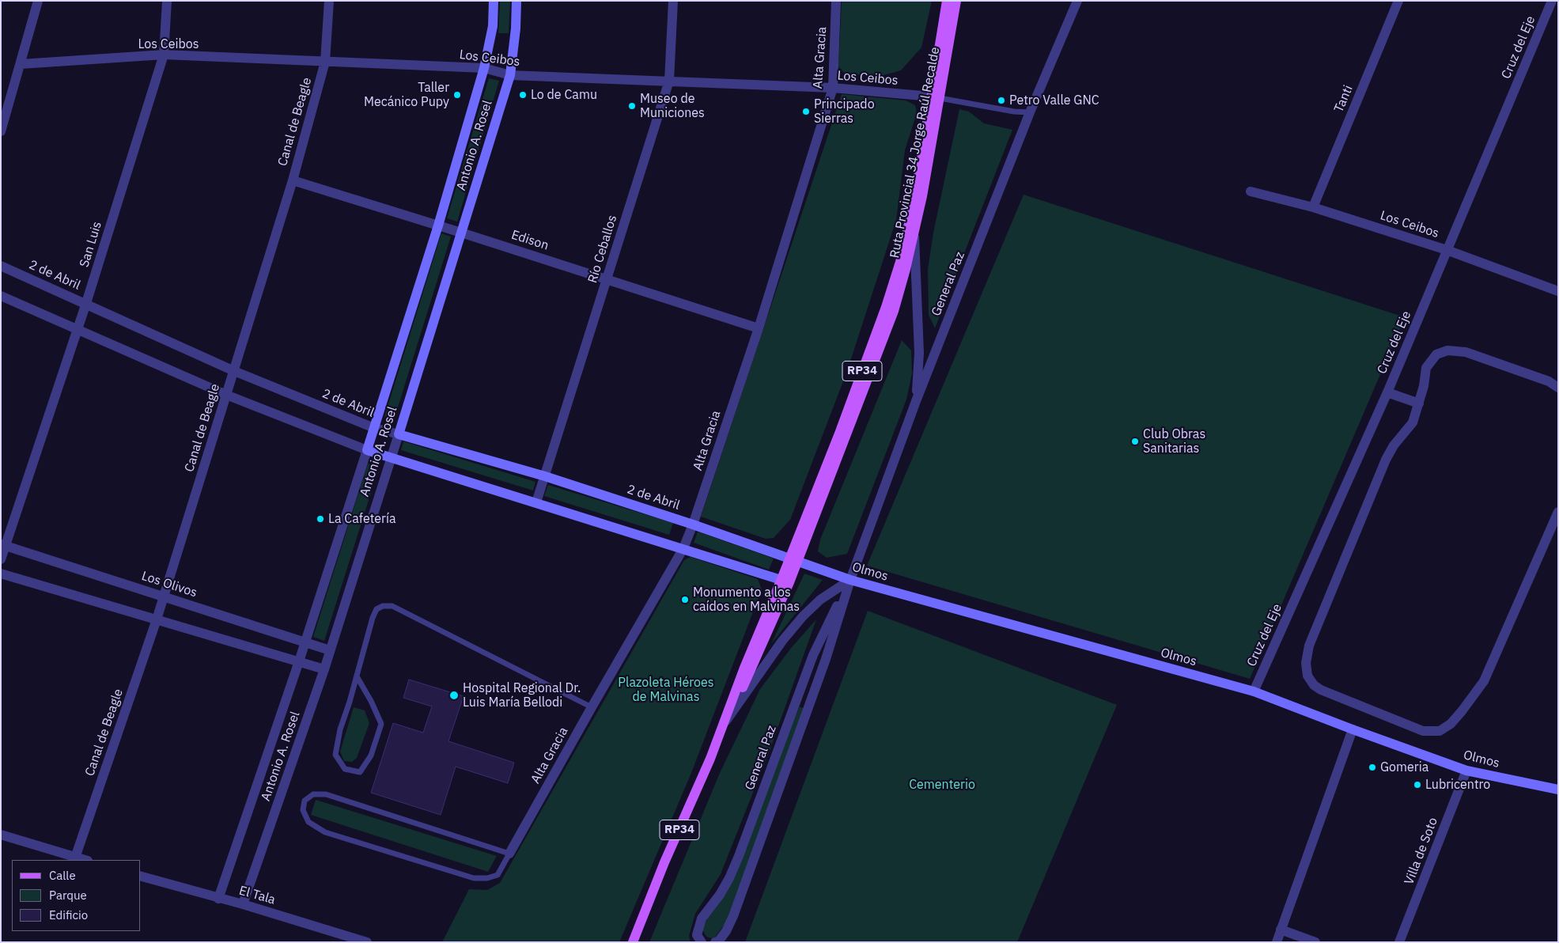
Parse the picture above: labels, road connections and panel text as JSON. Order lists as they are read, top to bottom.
{
  "streets": {
    "main road": ["Ruta Provincial 34 Jorge Raúl Recalde", "RP34"],
    "street": [
      "Los Ceibos",
      "Cruz del Eje",
      "Alta Gracia",
      "Tanti",
      "Canal de Beagle",
      "Antonio A. Rosel",
      "Edison",
      "San Luis",
      "Río Ceballos",
      "2 de Abril",
      "General Paz",
      "Olmos",
      "Los Olivos",
      "Villa de Soto",
      "El Tala"
    ]
  },
  "crossings": [
    ["Los Ceibos", "Cruz del Eje"],
    ["Los Ceibos", "Alta Gracia"],
    ["Los Ceibos", "Tanti"],
    ["Los Ceibos", "Canal de Beagle"],
    ["Los Ceibos", "Antonio A. Rosel"],
    ["Los Ceibos", "Ruta Provincial 34 Jorge Raúl Recalde"],
    ["Los Ceibos", "San Luis"],
    ["Los Ceibos", "Río Ceballos"],
    ["Cruz del Eje", "Olmos"],
    ["Alta Gracia", "Edison"],
    ["Alta Gracia", "2 de Abril"],
    ["Canal de Beagle", "Edison"],
    ["Canal de Beagle", "2 de Abril"],
    ["Canal de Beagle", "Los Olivos"],
    ["Antonio A. Rosel", "Edison"],
    ["Antonio A. Rosel", "2 de Abril"],
    ["Antonio A. Rosel", "Los Olivos"],
    ["Antonio A. Rosel", "El Tala"],
    ["Ruta Provincial 34 Jorge Raúl Recalde", "2 de Abril"],
    ["Ruta Provincial 34 Jorge Raúl Recalde", "Olmos"],
    ["Edison", "Río Ceballos"],
    ["San Luis", "2 de Abril"],
    ["San Luis", "Los Olivos"],
    ["Río Ceballos", "2 de Abril"],
    ["2 de Abril", "Olmos"],
    ["General Paz", "Olmos"],
    ["Olmos", "Villa de Soto"]
  ],
  "parks": ["Plazoleta Héroes de Malvinas", "Cementerio"],
  "places": [
    "Taller Mecánico Pupy",
    "Lo de Camu",
    "Petro Valle GNC",
    "Museo de Municiones",
    "Principado Sierras",
    "Club Obras Sanitarias",
    "La Cafetería",
    "Monumento a los caídos en Malvinas",
    "Hospital Regional Dr. Luis María Bellodi",
    "Gomeria",
    "Lubricentro"
  ],
  "legend": ["Calle", "Parque", "Edificio"]
}
